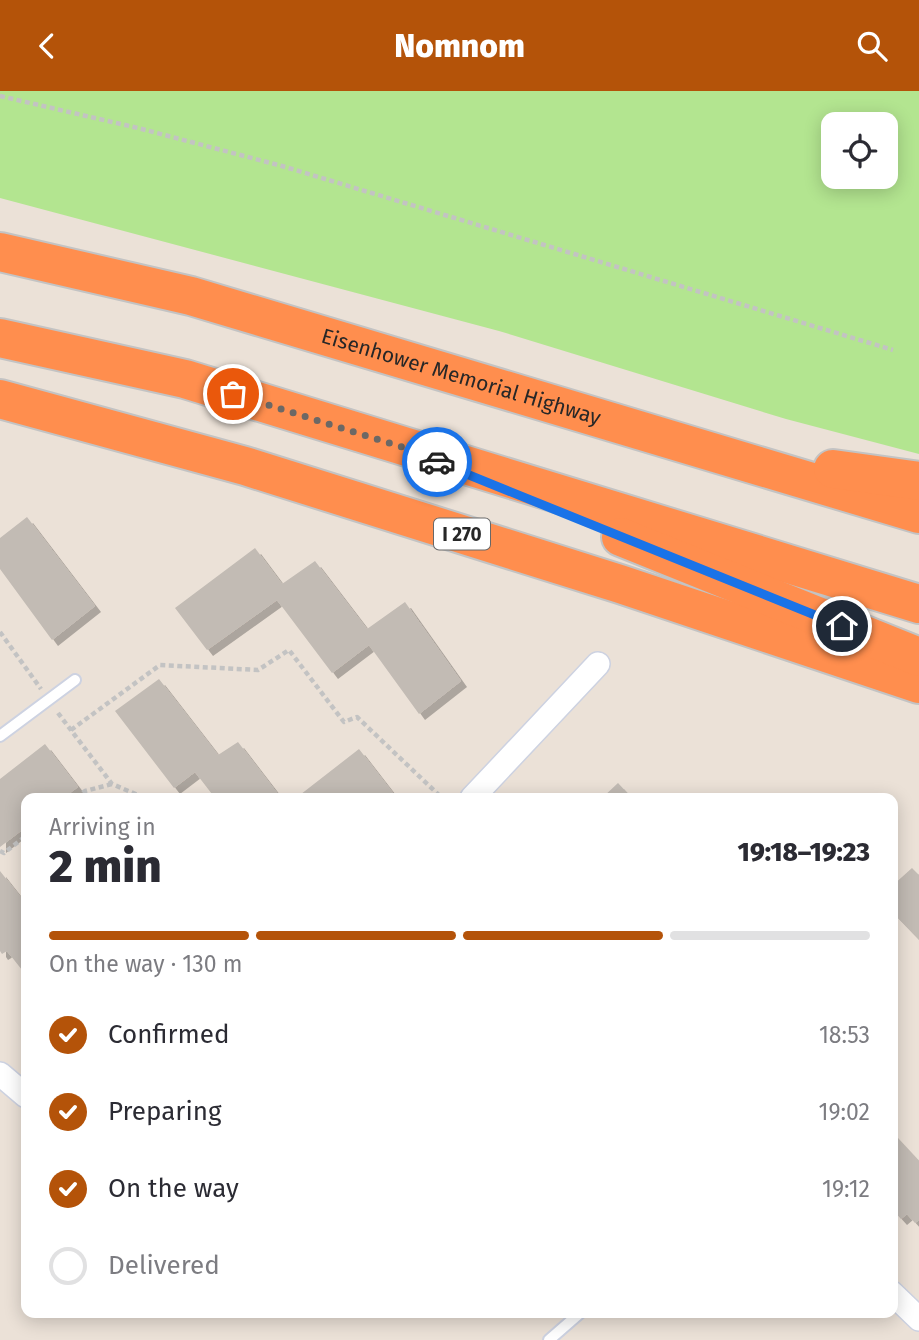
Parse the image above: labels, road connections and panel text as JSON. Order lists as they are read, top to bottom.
{
  "streets": {
    "highway": ["Eisenhower Memorial Highway", "I 270"]
  },
  "page": {
    "header": "Nomnom",
    "heading": ["2 min", "Arriving in", "19:18–19:23"],
    "bar": "On the way · 130 m",
    "list": [
      ["Confirmed", "18:53"],
      ["Preparing", "19:02"],
      ["On the way", "19:12"],
      "Delivered"
    ]
  }
}
